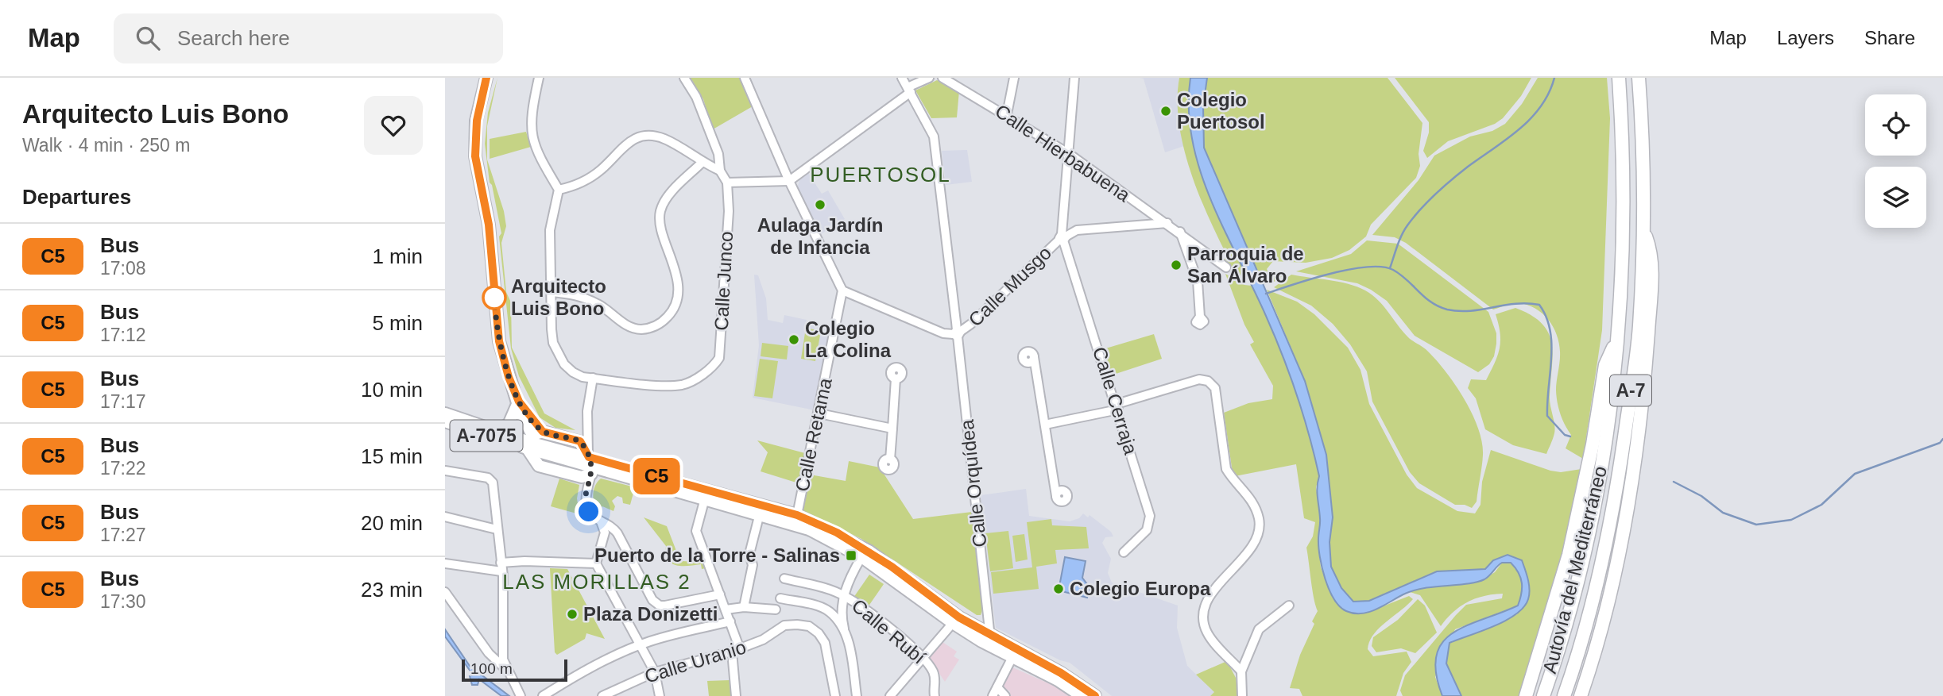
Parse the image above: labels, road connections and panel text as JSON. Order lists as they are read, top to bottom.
{
  "streets": {
    "highway": ["A-7", "Autovía del Mediterráneo"],
    "main road": ["A-7075"],
    "street": [
      "Calle Hierbabuena",
      "Calle Junco",
      "Calle Musgo",
      "Calle Cerraja",
      "Calle Retama",
      "Calle Orquídea",
      "Calle Rubí",
      "Calle Uranio"
    ]
  },
  "crossings": [
    ["Calle Hierbabuena", "Calle Musgo"],
    ["Calle Hierbabuena", "Calle Cerraja"],
    ["Calle Musgo", "Calle Cerraja"],
    ["Calle Musgo", "Calle Orquídea"],
    ["Calle Retama", "A-7075"],
    ["A-7075", "Calle Orquídea"]
  ],
  "districts": ["PUERTOSOL", "LAS MORILLAS 2"],
  "places": {
    "other": [
      "Colegio Puertosol",
      "Aulaga Jardín de Infancia",
      "Parroquia de San Álvaro",
      "Arquitecto Luis Bono",
      "Colegio La Colina",
      "Colegio Europa",
      "Plaza Donizetti"
    ],
    "transit": ["Puerto de la Torre - Salinas"]
  },
  "lines": ["bus line C5"],
  "scale_bar": "100 m",
  "page": {
    "header": "Map",
    "search": "Search here",
    "nav": ["Map", "Layers", "Share"],
    "heading": [
      ["Arquitecto Luis Bono", "Walk · 4 min · 250 m"],
      "Departures"
    ],
    "on_map": "C5",
    "list": [
      {
        "mark": "C5",
        "name": "Bus",
        "note": "17:08",
        "value": "1 min"
      },
      {
        "mark": "C5",
        "name": "Bus",
        "note": "17:12",
        "value": "5 min"
      },
      {
        "mark": "C5",
        "name": "Bus",
        "note": "17:17",
        "value": "10 min"
      },
      {
        "mark": "C5",
        "name": "Bus",
        "note": "17:22",
        "value": "15 min"
      },
      {
        "mark": "C5",
        "name": "Bus",
        "note": "17:27",
        "value": "20 min"
      },
      {
        "mark": "C5",
        "name": "Bus",
        "note": "17:30",
        "value": "23 min"
      }
    ],
    "scale": "100 m"
  }
}
